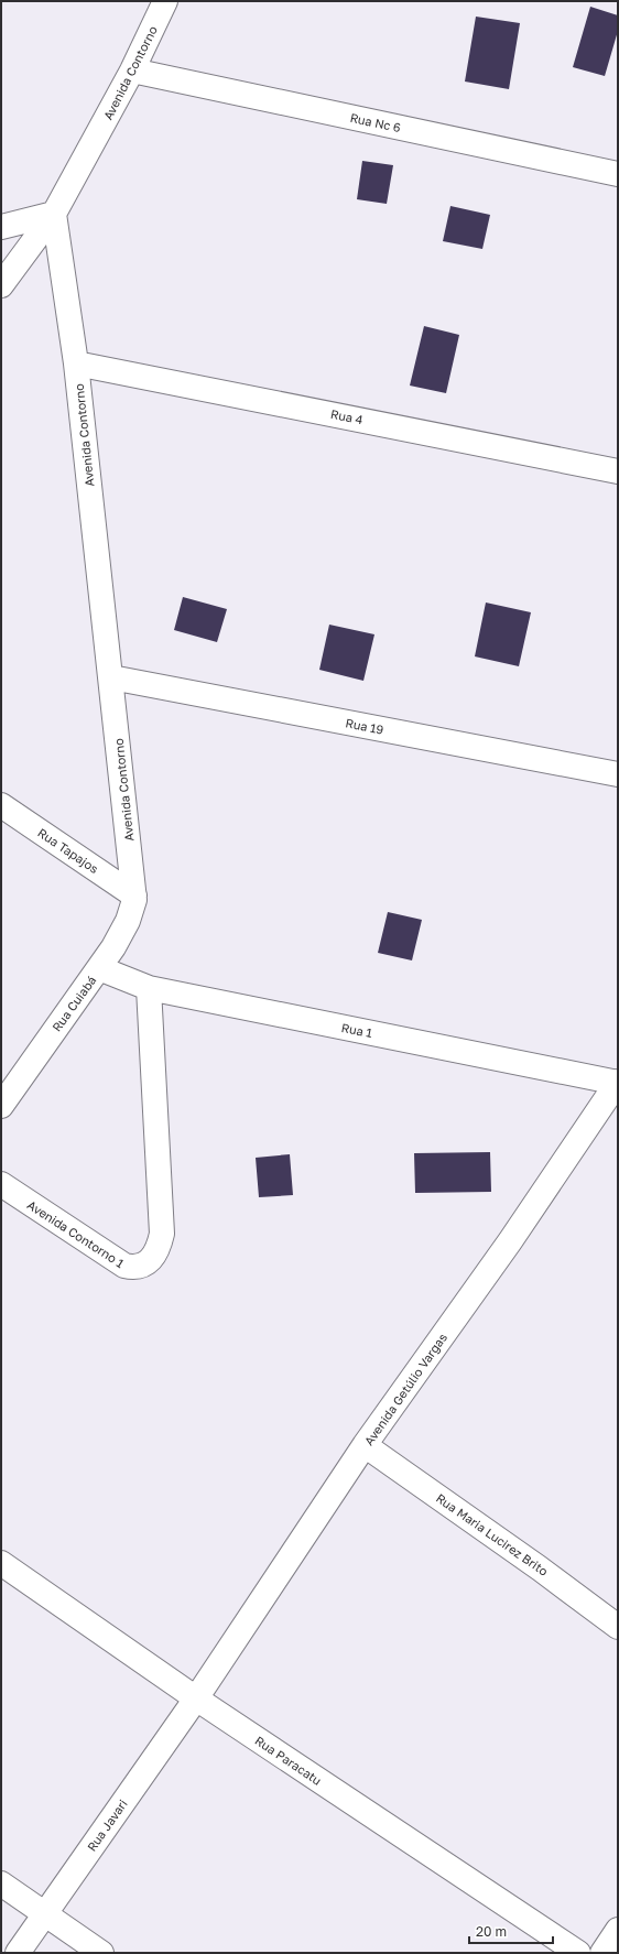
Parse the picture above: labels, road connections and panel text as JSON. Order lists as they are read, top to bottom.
{
  "streets": {
    "street": [
      "Avenida Contorno",
      "Rua Nc 6",
      "Rua 4",
      "Rua 19",
      "Rua Tapajos",
      "Rua Cuiabá",
      "Rua 1",
      "Avenida Contorno 1",
      "Avenida Getúlio Vargas",
      "Rua Maria Lucirez Brito",
      "Rua Paracatu",
      "Rua Javari"
    ]
  },
  "crossings": [
    ["Avenida Contorno", "Rua Nc 6"],
    ["Avenida Contorno", "Rua 4"],
    ["Avenida Contorno", "Rua 19"],
    ["Avenida Contorno", "Rua Tapajos"],
    ["Avenida Contorno", "Rua Cuiabá"],
    ["Rua Tapajos", "Rua Cuiabá"],
    ["Rua Cuiabá", "Rua 1"],
    ["Rua 1", "Avenida Contorno 1"],
    ["Rua 1", "Avenida Getúlio Vargas"],
    ["Avenida Getúlio Vargas", "Rua Maria Lucirez Brito"],
    ["Avenida Getúlio Vargas", "Rua Paracatu"],
    ["Avenida Getúlio Vargas", "Rua Javari"],
    ["Rua Paracatu", "Rua Javari"]
  ],
  "scale_bar": "20 m"
}
